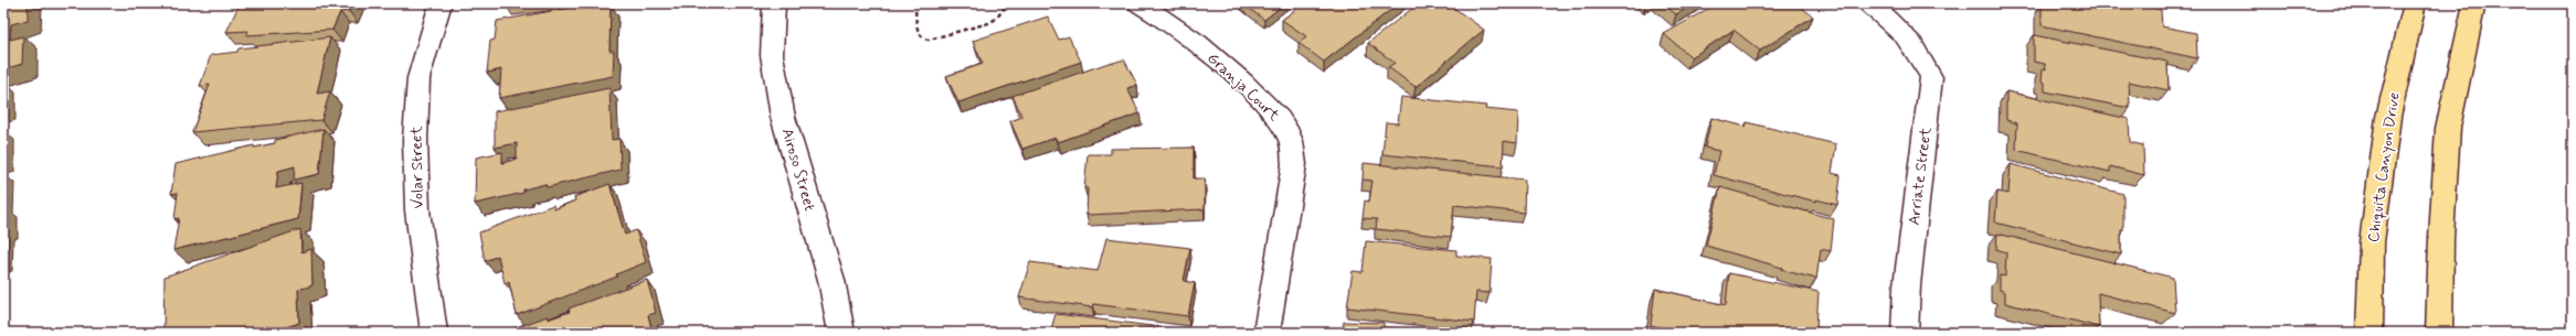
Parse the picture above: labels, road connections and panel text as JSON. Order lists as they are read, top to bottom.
{
  "streets": {
    "main road": ["Chiquita Canyon Drive"],
    "street": [
      "Granja Court",
      "Volar Street",
      "Airoso Street",
      "Arriate Street"
    ]
  }
}
